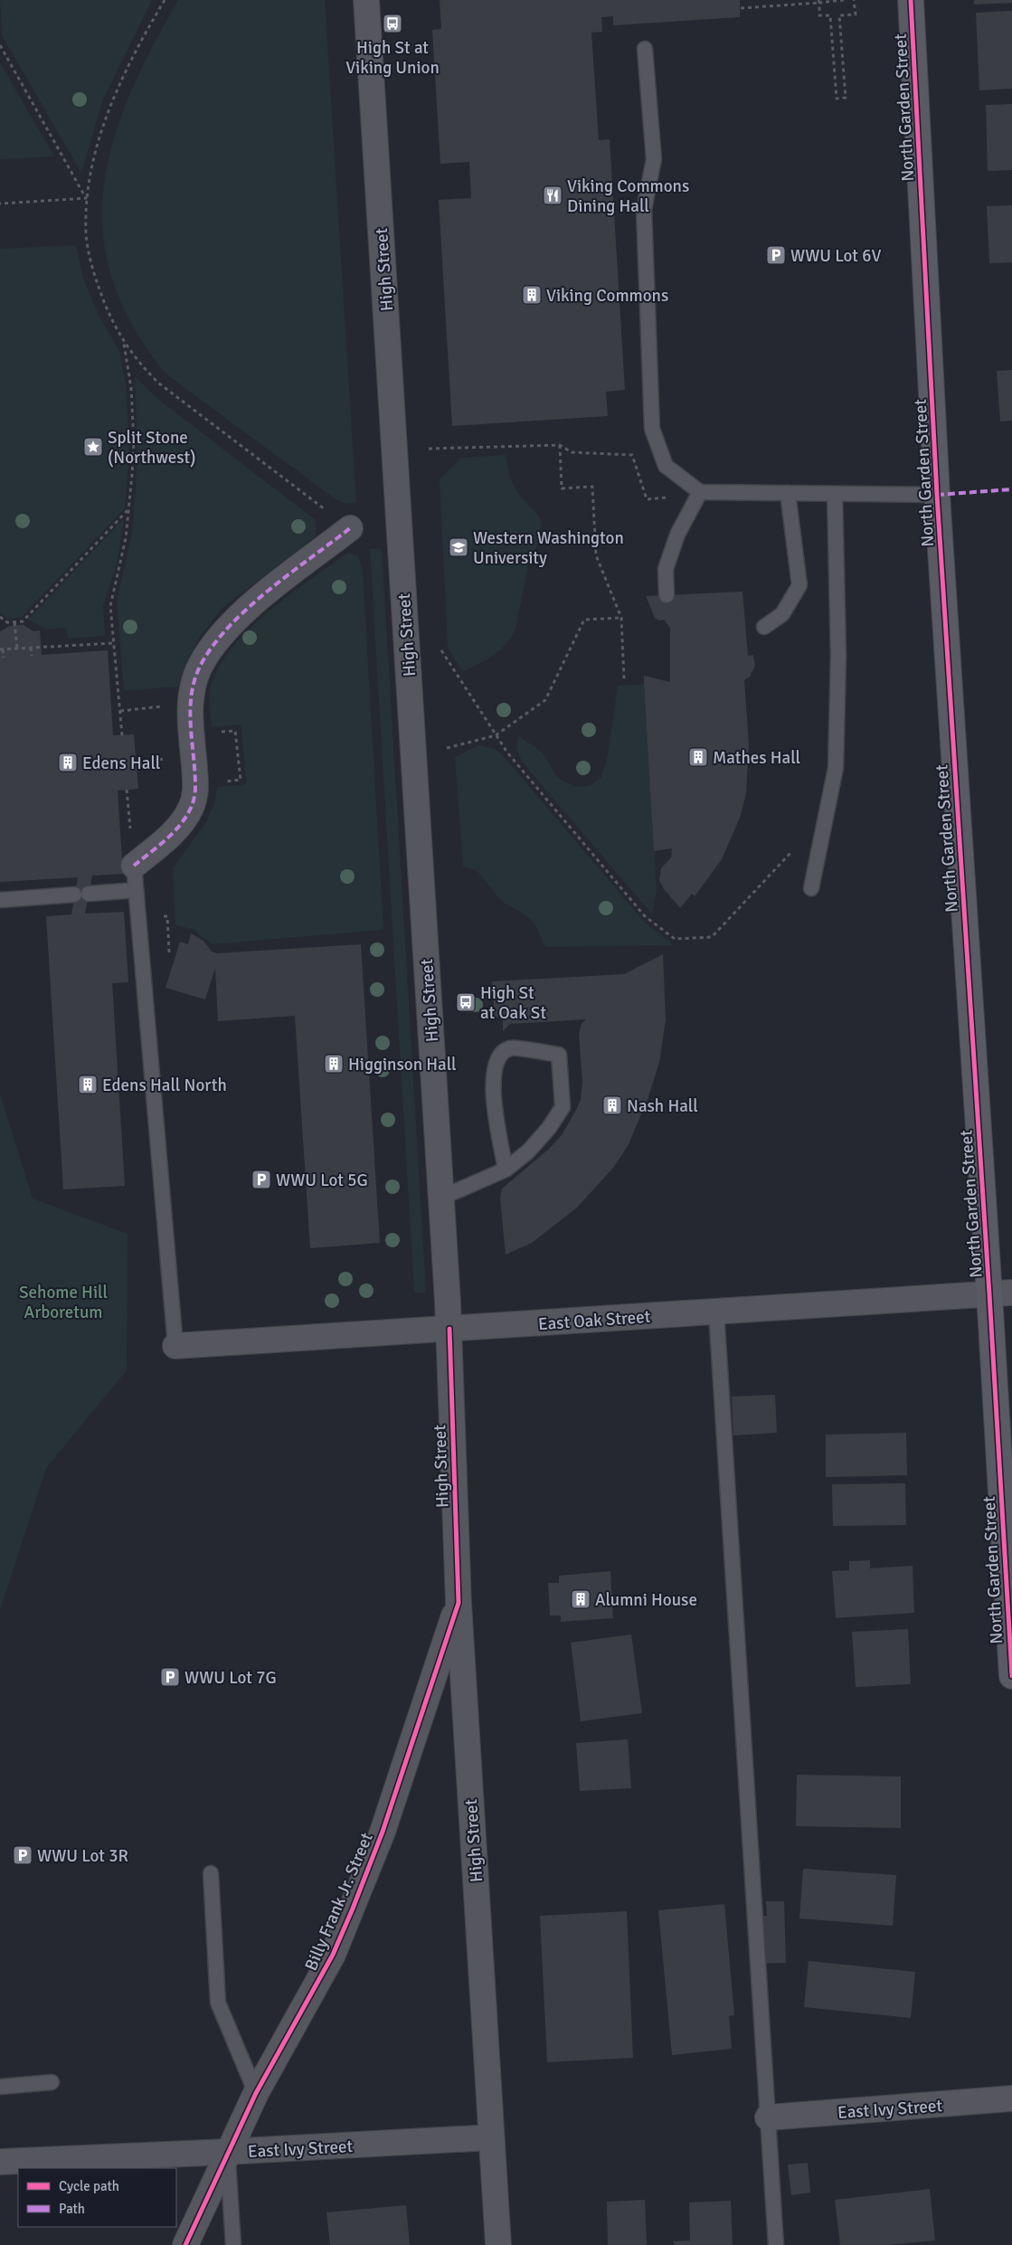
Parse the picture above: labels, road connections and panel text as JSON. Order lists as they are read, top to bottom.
{
  "streets": {
    "street": [
      "North Garden Street",
      "High Street",
      "East Oak Street",
      "Billy Frank Jr. Street",
      "East Ivy Street"
    ]
  },
  "crossings": [
    ["North Garden Street", "East Oak Street"],
    ["High Street", "East Oak Street"],
    ["High Street", "Billy Frank Jr. Street"],
    ["High Street", "East Ivy Street"],
    ["Billy Frank Jr. Street", "East Ivy Street"]
  ],
  "parks": ["Sehome Hill Arboretum"],
  "places": {
    "bus stop": ["High St at Viking Union", "High St at Oak St"],
    "restaurant": ["Viking Commons Dining Hall"],
    "parking": [
      "WWU Lot 6V",
      "WWU Lot 5G",
      "WWU Lot 7G",
      "WWU Lot 3R"
    ],
    "building": [
      "Viking Commons",
      "Mathes Hall",
      "Edens Hall",
      "Higginson Hall",
      "Edens Hall North",
      "Nash Hall",
      "Alumni House"
    ],
    "place": ["Split Stone (Northwest)"],
    "school or university": ["Western Washington University"]
  },
  "legend": ["Cycle path", "Path"]
}
